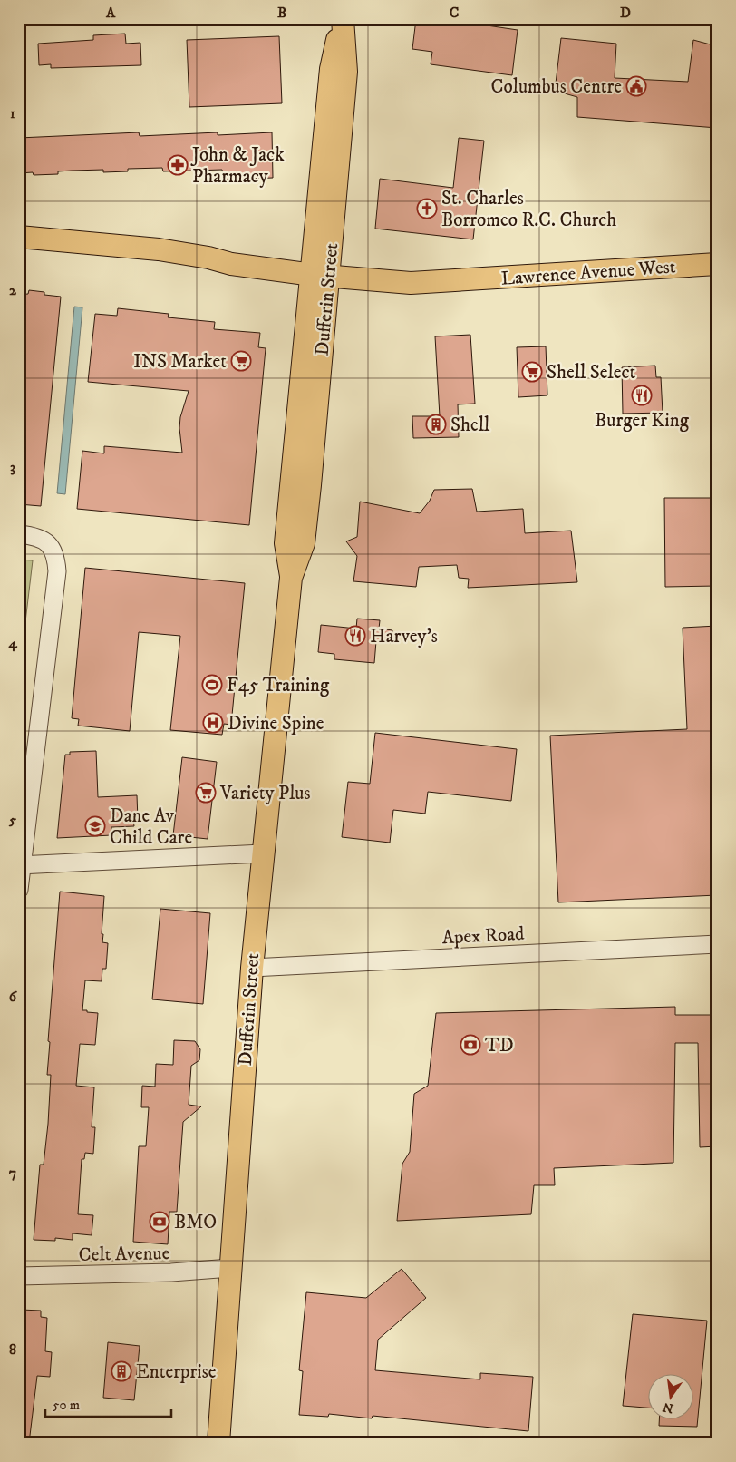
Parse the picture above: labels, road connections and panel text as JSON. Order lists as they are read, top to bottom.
{
  "streets": {
    "main road": ["Lawrence Avenue West", "Dufferin Street"],
    "street": ["Apex Road", "Celt Avenue"]
  },
  "crossings": [
    ["Lawrence Avenue West", "Dufferin Street"],
    ["Dufferin Street", "Apex Road"],
    ["Dufferin Street", "Celt Avenue"]
  ],
  "places": {
    "public building": ["Columbus Centre"],
    "pharmacy": ["John & Jack Pharmacy"],
    "church": ["St. Charles Borromeo R.C. Church"],
    "supermarket": ["INS Market", "Shell Select", "Variety Plus"],
    "restaurant": ["Burger King", "Harvey's"],
    "building": ["Shell", "Enterprise"],
    "sports": ["F45 Training"],
    "hospital": ["Divine Spine"],
    "school or university": ["Dane Av Child Care"],
    "bank": ["TD", "BMO"]
  },
  "scale_bar": "50 m",
  "north": "bottom",
  "grid": {
    "columns": [
      "A",
      "B",
      "C",
      "D"
    ],
    "rows": [
      "1",
      "2",
      "3",
      "4",
      "5",
      "6",
      "7",
      "8"
    ]
  }
}
